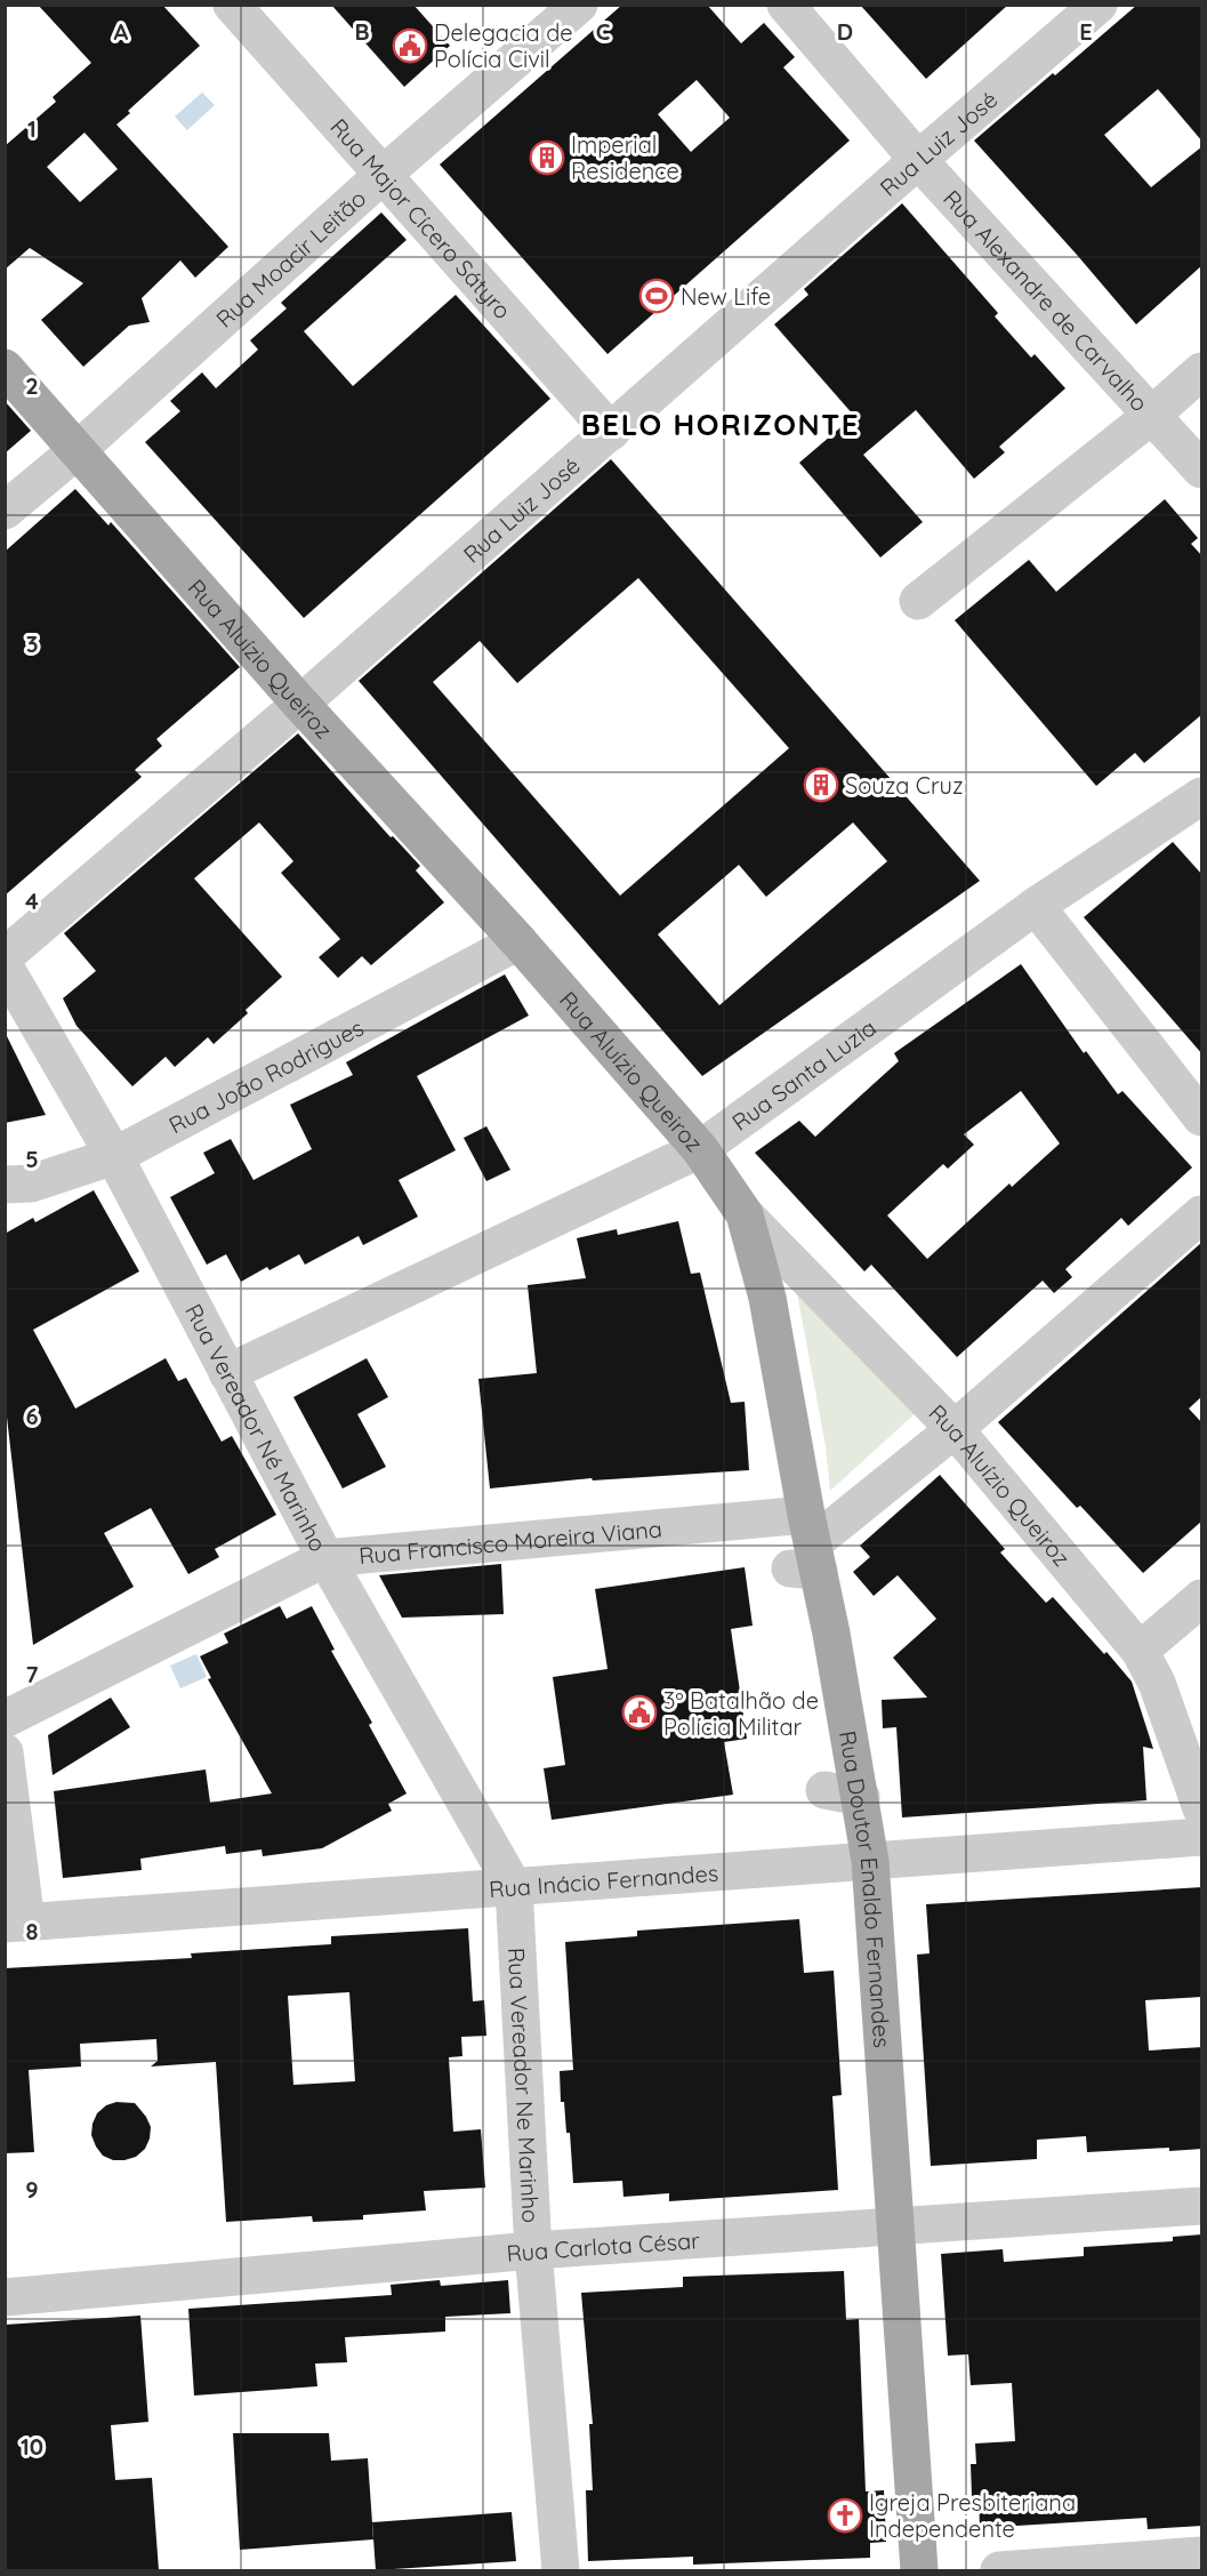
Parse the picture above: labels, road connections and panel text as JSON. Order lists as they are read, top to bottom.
{
  "streets": {
    "main road": ["Rua Aluízio Queiroz", "Rua Doutor Enaldo Fernandes"],
    "street": [
      "Rua Luiz José",
      "Rua Major Cícero Sátyro",
      "Rua Moacir Leitão",
      "Rua Alexandre de Carvalho",
      "Rua João Rodrigues",
      "Rua Santa Luzia",
      "Rua Vereador Né Marinho",
      "Rua Francisco Moreira Viana",
      "Rua Inácio Fernandes",
      "Rua Vereador Ne Marinho",
      "Rua Carlota César"
    ]
  },
  "crossings": [
    ["Rua Luiz José", "Rua Major Cícero Sátyro"],
    ["Rua Luiz José", "Rua Alexandre de Carvalho"],
    ["Rua Luiz José", "Rua Aluízio Queiroz"],
    ["Rua Major Cícero Sátyro", "Rua Moacir Leitão"],
    ["Rua Moacir Leitão", "Rua Aluízio Queiroz"],
    ["Rua Aluízio Queiroz", "Rua João Rodrigues"],
    ["Rua Aluízio Queiroz", "Rua Santa Luzia"],
    ["Rua Aluízio Queiroz", "Rua Doutor Enaldo Fernandes"],
    ["Rua João Rodrigues", "Rua Vereador Né Marinho"],
    ["Rua Santa Luzia", "Rua Vereador Né Marinho"],
    ["Rua Vereador Né Marinho", "Rua Francisco Moreira Viana"],
    ["Rua Vereador Né Marinho", "Rua Inácio Fernandes"],
    ["Rua Vereador Né Marinho", "Rua Vereador Ne Marinho"],
    ["Rua Francisco Moreira Viana", "Rua Doutor Enaldo Fernandes"],
    ["Rua Inácio Fernandes", "Rua Doutor Enaldo Fernandes"],
    ["Rua Inácio Fernandes", "Rua Vereador Ne Marinho"],
    ["Rua Doutor Enaldo Fernandes", "Rua Carlota César"],
    ["Rua Vereador Ne Marinho", "Rua Carlota César"]
  ],
  "districts": ["BELO HORIZONTE"],
  "places": {
    "public building": ["Delegacia de Polícia Civil", "3º Batalhão de Polícia Militar"],
    "building": ["Imperial Residence", "Souza Cruz"],
    "sports": ["New Life"],
    "church": ["Igreja Presbiteriana Independente"]
  },
  "grid": {
    "columns": [
      "A",
      "B",
      "C",
      "D",
      "E"
    ],
    "rows": [
      "1",
      "2",
      "3",
      "4",
      "5",
      "6",
      "7",
      "8",
      "9",
      "10"
    ]
  }
}
